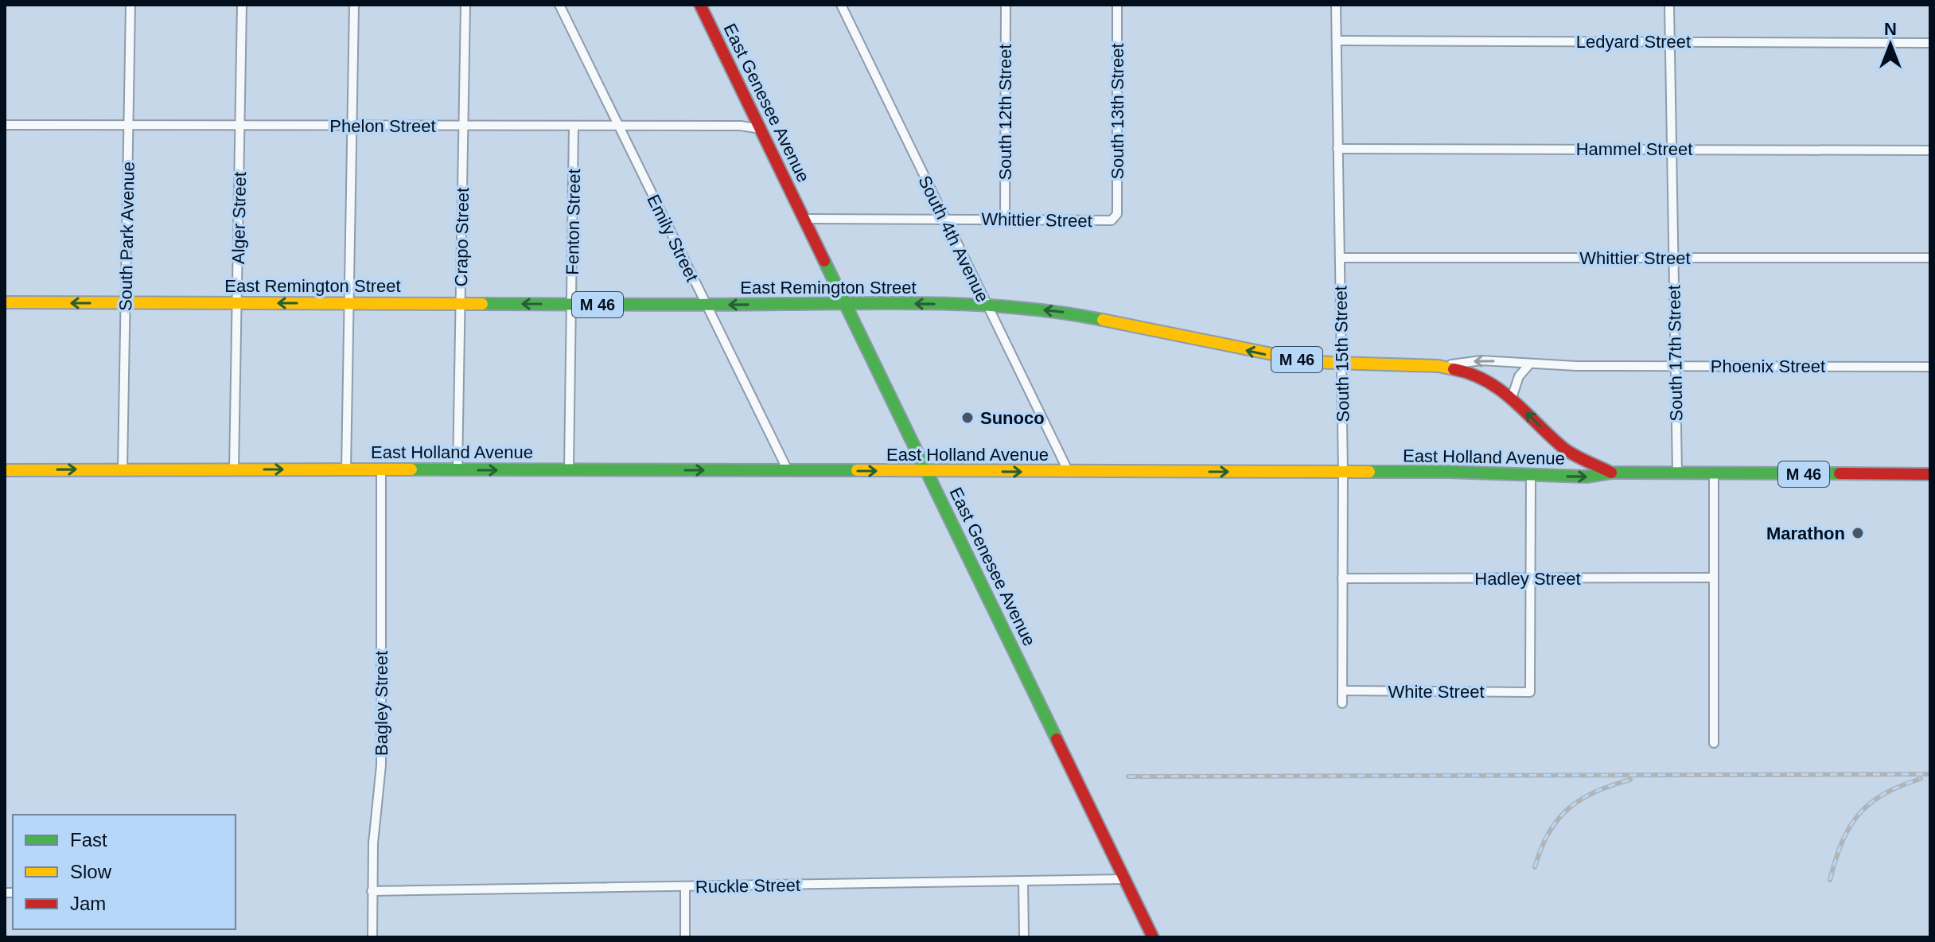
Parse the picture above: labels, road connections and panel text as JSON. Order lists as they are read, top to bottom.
{
  "streets": {
    "main road": [
      "East Genesee Avenue",
      "East Remington Street",
      "M 46",
      "East Holland Avenue"
    ],
    "street": [
      "Ledyard Street",
      "South 13th Street",
      "South 12th Street",
      "Phelon Street",
      "Hammel Street",
      "Alger Street",
      "Whittier Street",
      "Fenton Street",
      "South Park Avenue",
      "Crapo Street",
      "Emily Street",
      "South 4th Avenue",
      "South 17th Street",
      "South 15th Street",
      "Phoenix Street",
      "Hadley Street",
      "White Street",
      "Bagley Street",
      "Ruckle Street"
    ]
  },
  "crossings": [
    ["Ledyard Street", "South 17th Street"],
    ["Ledyard Street", "South 15th Street"],
    ["East Genesee Avenue", "Phelon Street"],
    ["East Genesee Avenue", "Whittier Street"],
    ["East Genesee Avenue", "East Remington Street"],
    ["East Genesee Avenue", "East Holland Avenue"],
    ["East Genesee Avenue", "Ruckle Street"],
    ["South 13th Street", "Whittier Street"],
    ["South 12th Street", "Whittier Street"],
    ["Phelon Street", "Alger Street"],
    ["Phelon Street", "Fenton Street"],
    ["Phelon Street", "South Park Avenue"],
    ["Phelon Street", "Crapo Street"],
    ["Phelon Street", "Emily Street"],
    ["Hammel Street", "South 17th Street"],
    ["Hammel Street", "South 15th Street"],
    ["Alger Street", "East Remington Street"],
    ["Alger Street", "East Holland Avenue"],
    ["Whittier Street", "South 4th Avenue"],
    ["Whittier Street", "South 17th Street"],
    ["Whittier Street", "South 15th Street"],
    ["Fenton Street", "East Remington Street"],
    ["Fenton Street", "East Holland Avenue"],
    ["South Park Avenue", "East Remington Street"],
    ["South Park Avenue", "East Holland Avenue"],
    ["Crapo Street", "East Remington Street"],
    ["Crapo Street", "East Holland Avenue"],
    ["Emily Street", "East Remington Street"],
    ["Emily Street", "East Holland Avenue"],
    ["South 4th Avenue", "East Remington Street"],
    ["South 4th Avenue", "East Holland Avenue"],
    ["East Remington Street", "South 15th Street"],
    ["East Remington Street", "Phoenix Street"],
    ["East Remington Street", "East Holland Avenue"],
    ["South 17th Street", "Phoenix Street"],
    ["South 17th Street", "East Holland Avenue"],
    ["South 15th Street", "East Holland Avenue"],
    ["South 15th Street", "Hadley Street"],
    ["South 15th Street", "White Street"],
    ["East Holland Avenue", "Bagley Street"],
    ["Hadley Street", "White Street"],
    ["Bagley Street", "Ruckle Street"]
  ],
  "one_way": ["East Remington Street", "East Holland Avenue"],
  "places": ["Sunoco", "Marathon"],
  "legend": ["Fast", "Slow", "Jam"],
  "north": "top"
}
